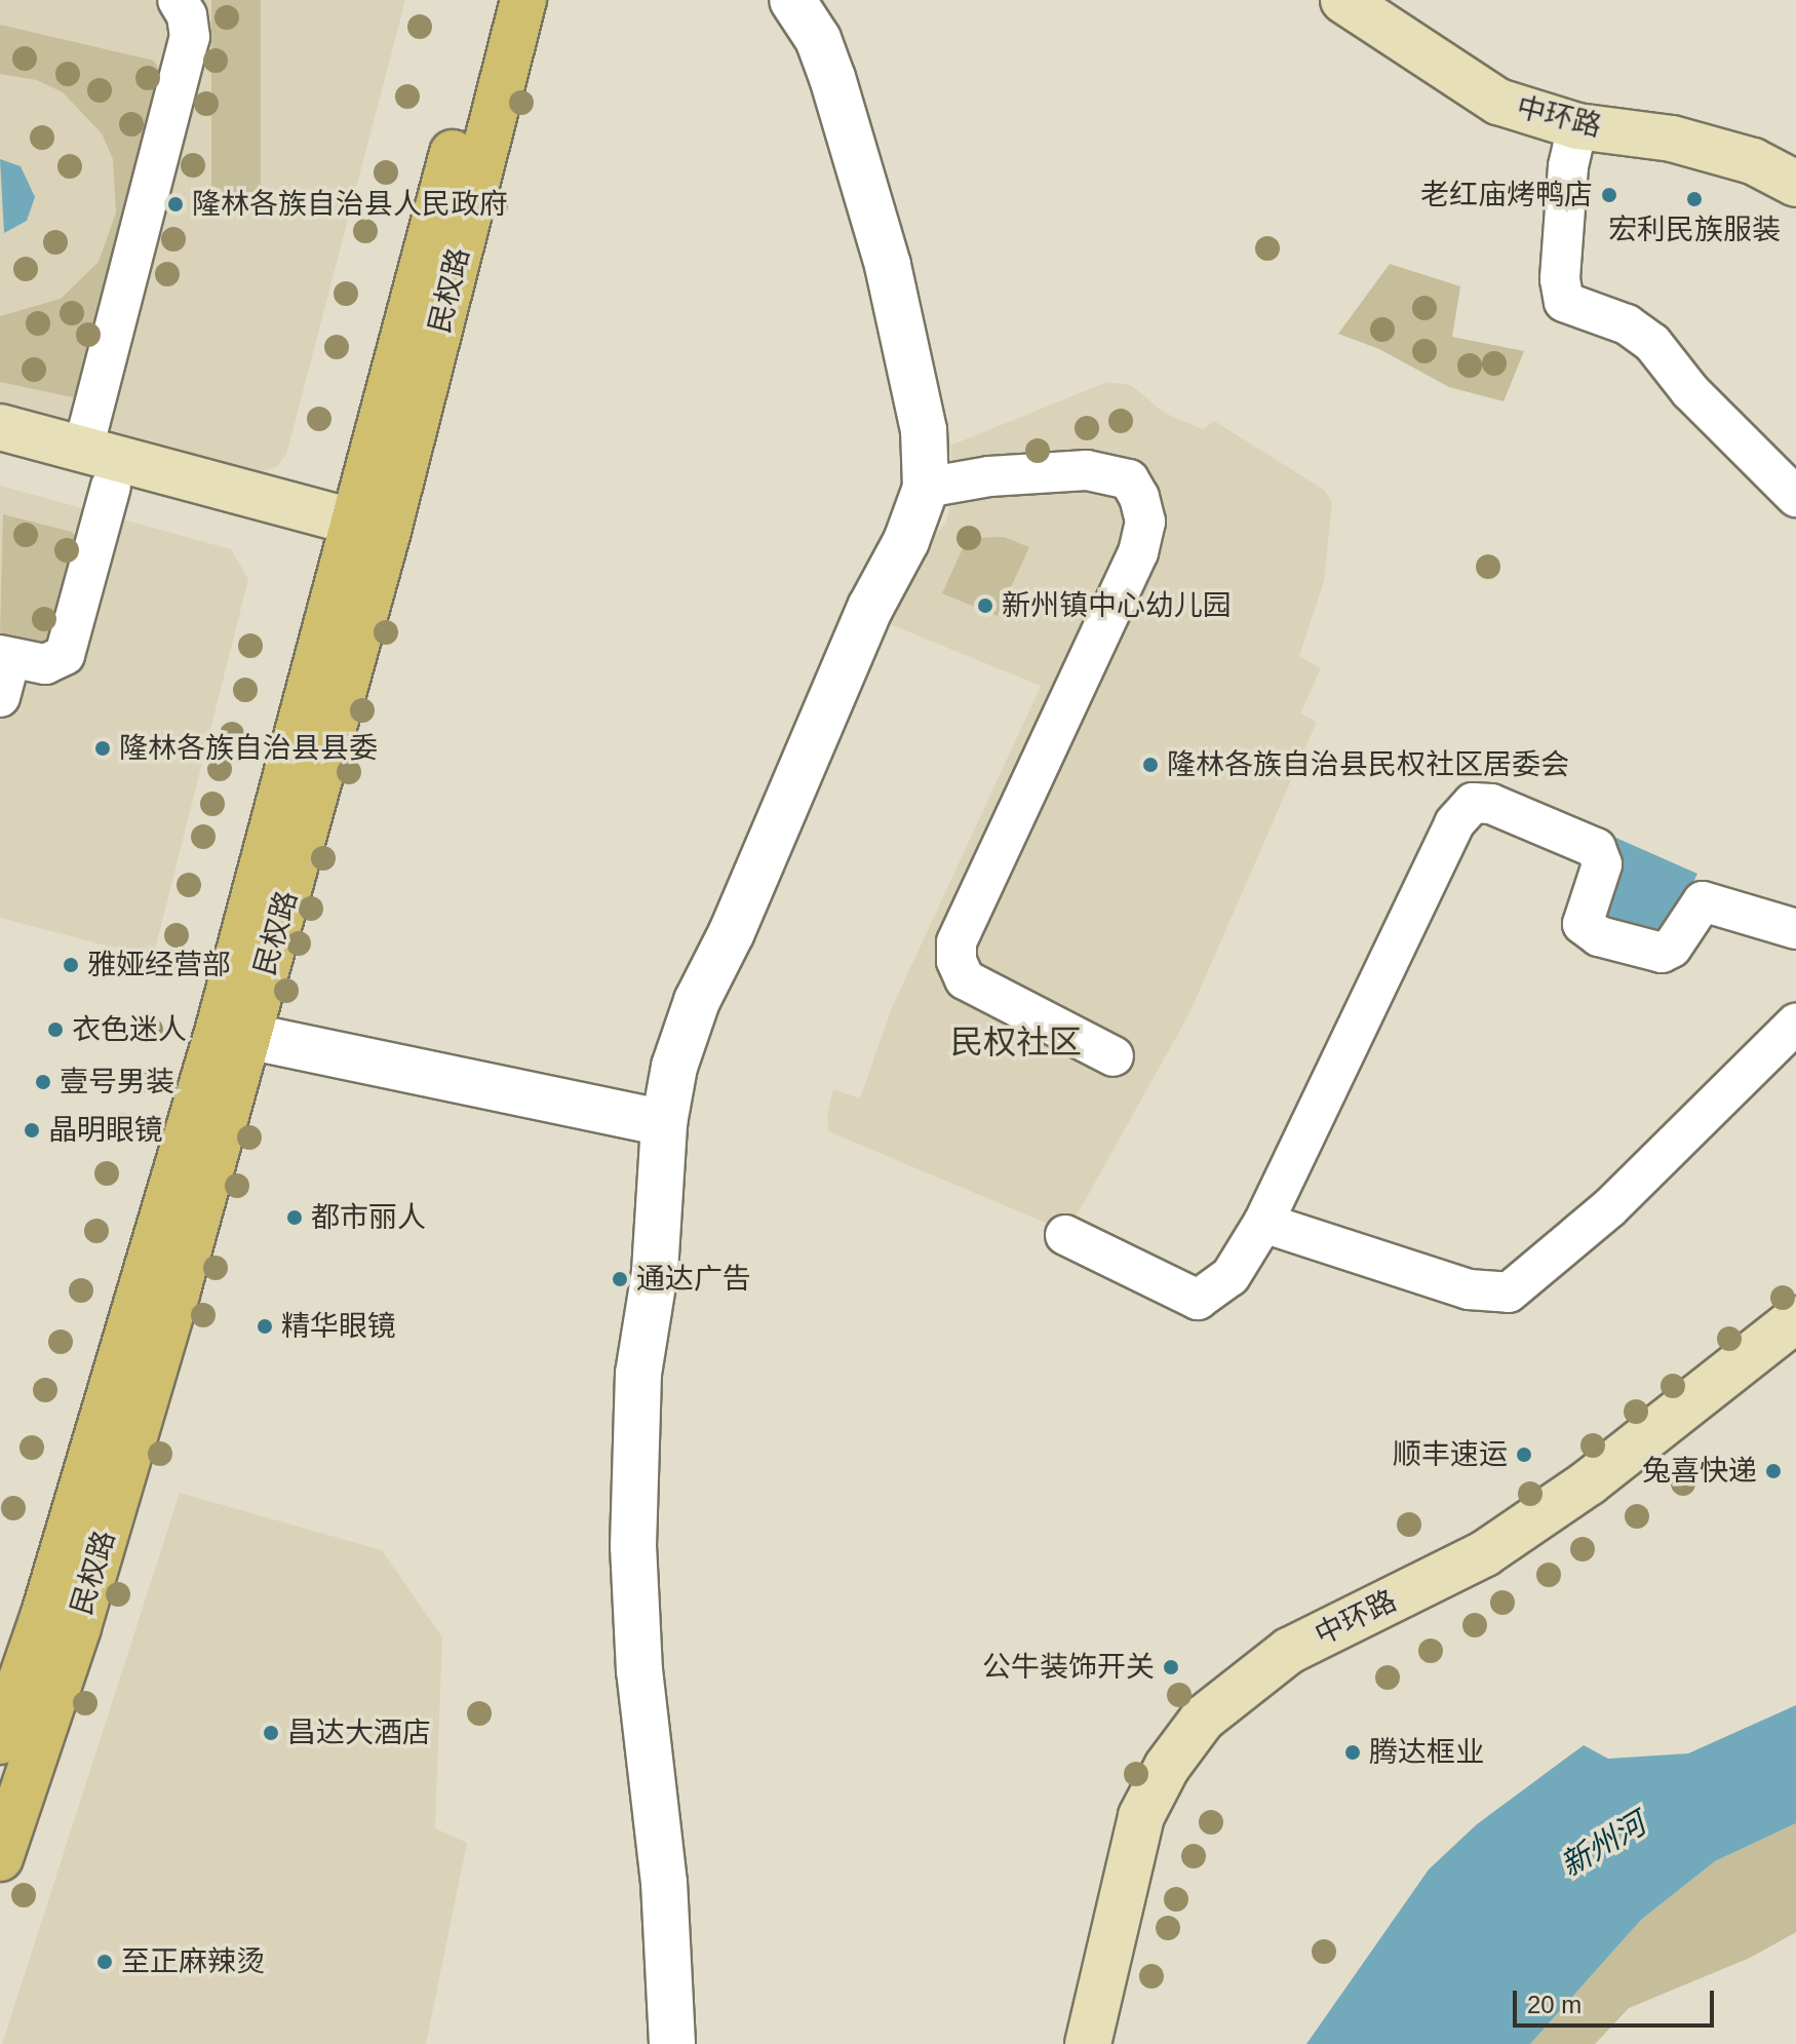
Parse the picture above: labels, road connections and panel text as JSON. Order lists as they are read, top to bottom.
{
  "streets": {
    "main road": ["中环路", "民权路"]
  },
  "districts": ["民权社区"],
  "water": ["新州河"],
  "places": [
    "老红庙烤鸭店",
    "宏利民族服装",
    "隆林各族自治县人民政府",
    "新州镇中心幼儿园",
    "隆林各族自治县县委",
    "隆林各族自治县民权社区居委会",
    "雅娅经营部",
    "衣色迷人",
    "壹号男装",
    "晶明眼镜",
    "都市丽人",
    "通达广告",
    "精华眼镜",
    "顺丰速运",
    "兔喜快递",
    "公牛装饰开关",
    "昌达大酒店",
    "腾达框业",
    "至正麻辣烫"
  ],
  "scale_bar": "20 m"
}
